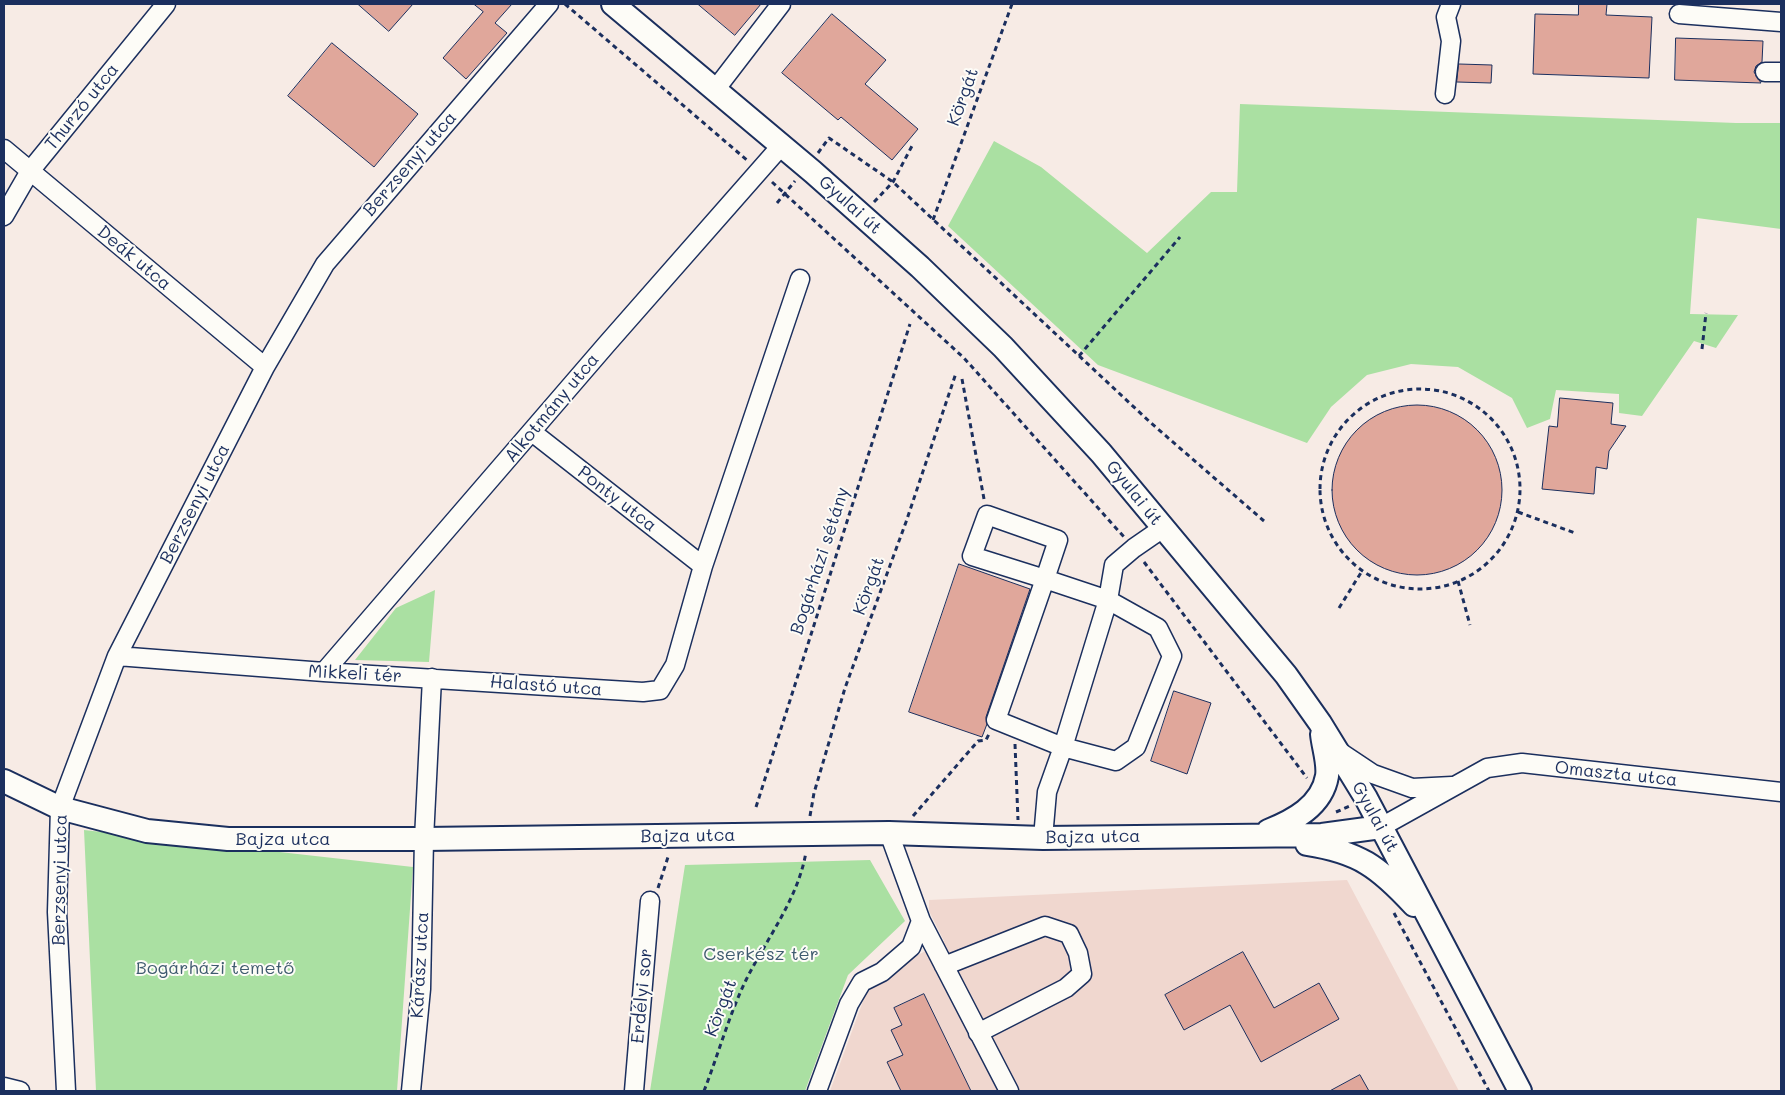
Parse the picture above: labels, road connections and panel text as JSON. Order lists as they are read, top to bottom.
{
  "streets": {
    "main road": ["Gyulai út", "Bajza utca"],
    "street": [
      "Thurzó utca",
      "Berzsenyi utca",
      "Deák utca",
      "Alkotmány utca",
      "Ponty utca",
      "Mikkeli tér",
      "Halastó utca",
      "Omaszta utca",
      "Kárász utca",
      "Erdélyi sor"
    ],
    "path": ["Körgát", "Bogárházi sétány"]
  },
  "crossings": [
    ["Thurzó utca", "Deák utca"],
    ["Berzsenyi utca", "Deák utca"],
    ["Berzsenyi utca", "Mikkeli tér"],
    ["Berzsenyi utca", "Bajza utca"],
    ["Gyulai út", "Alkotmány utca"],
    ["Gyulai út", "Omaszta utca"],
    ["Gyulai út", "Bajza utca"],
    ["Alkotmány utca", "Ponty utca"],
    ["Alkotmány utca", "Mikkeli tér"],
    ["Ponty utca", "Halastó utca"],
    ["Mikkeli tér", "Halastó utca"],
    ["Omaszta utca", "Bajza utca"],
    ["Bajza utca", "Kárász utca"]
  ],
  "parks": ["Cserkész tér", "Bogárházi temető"]
}
